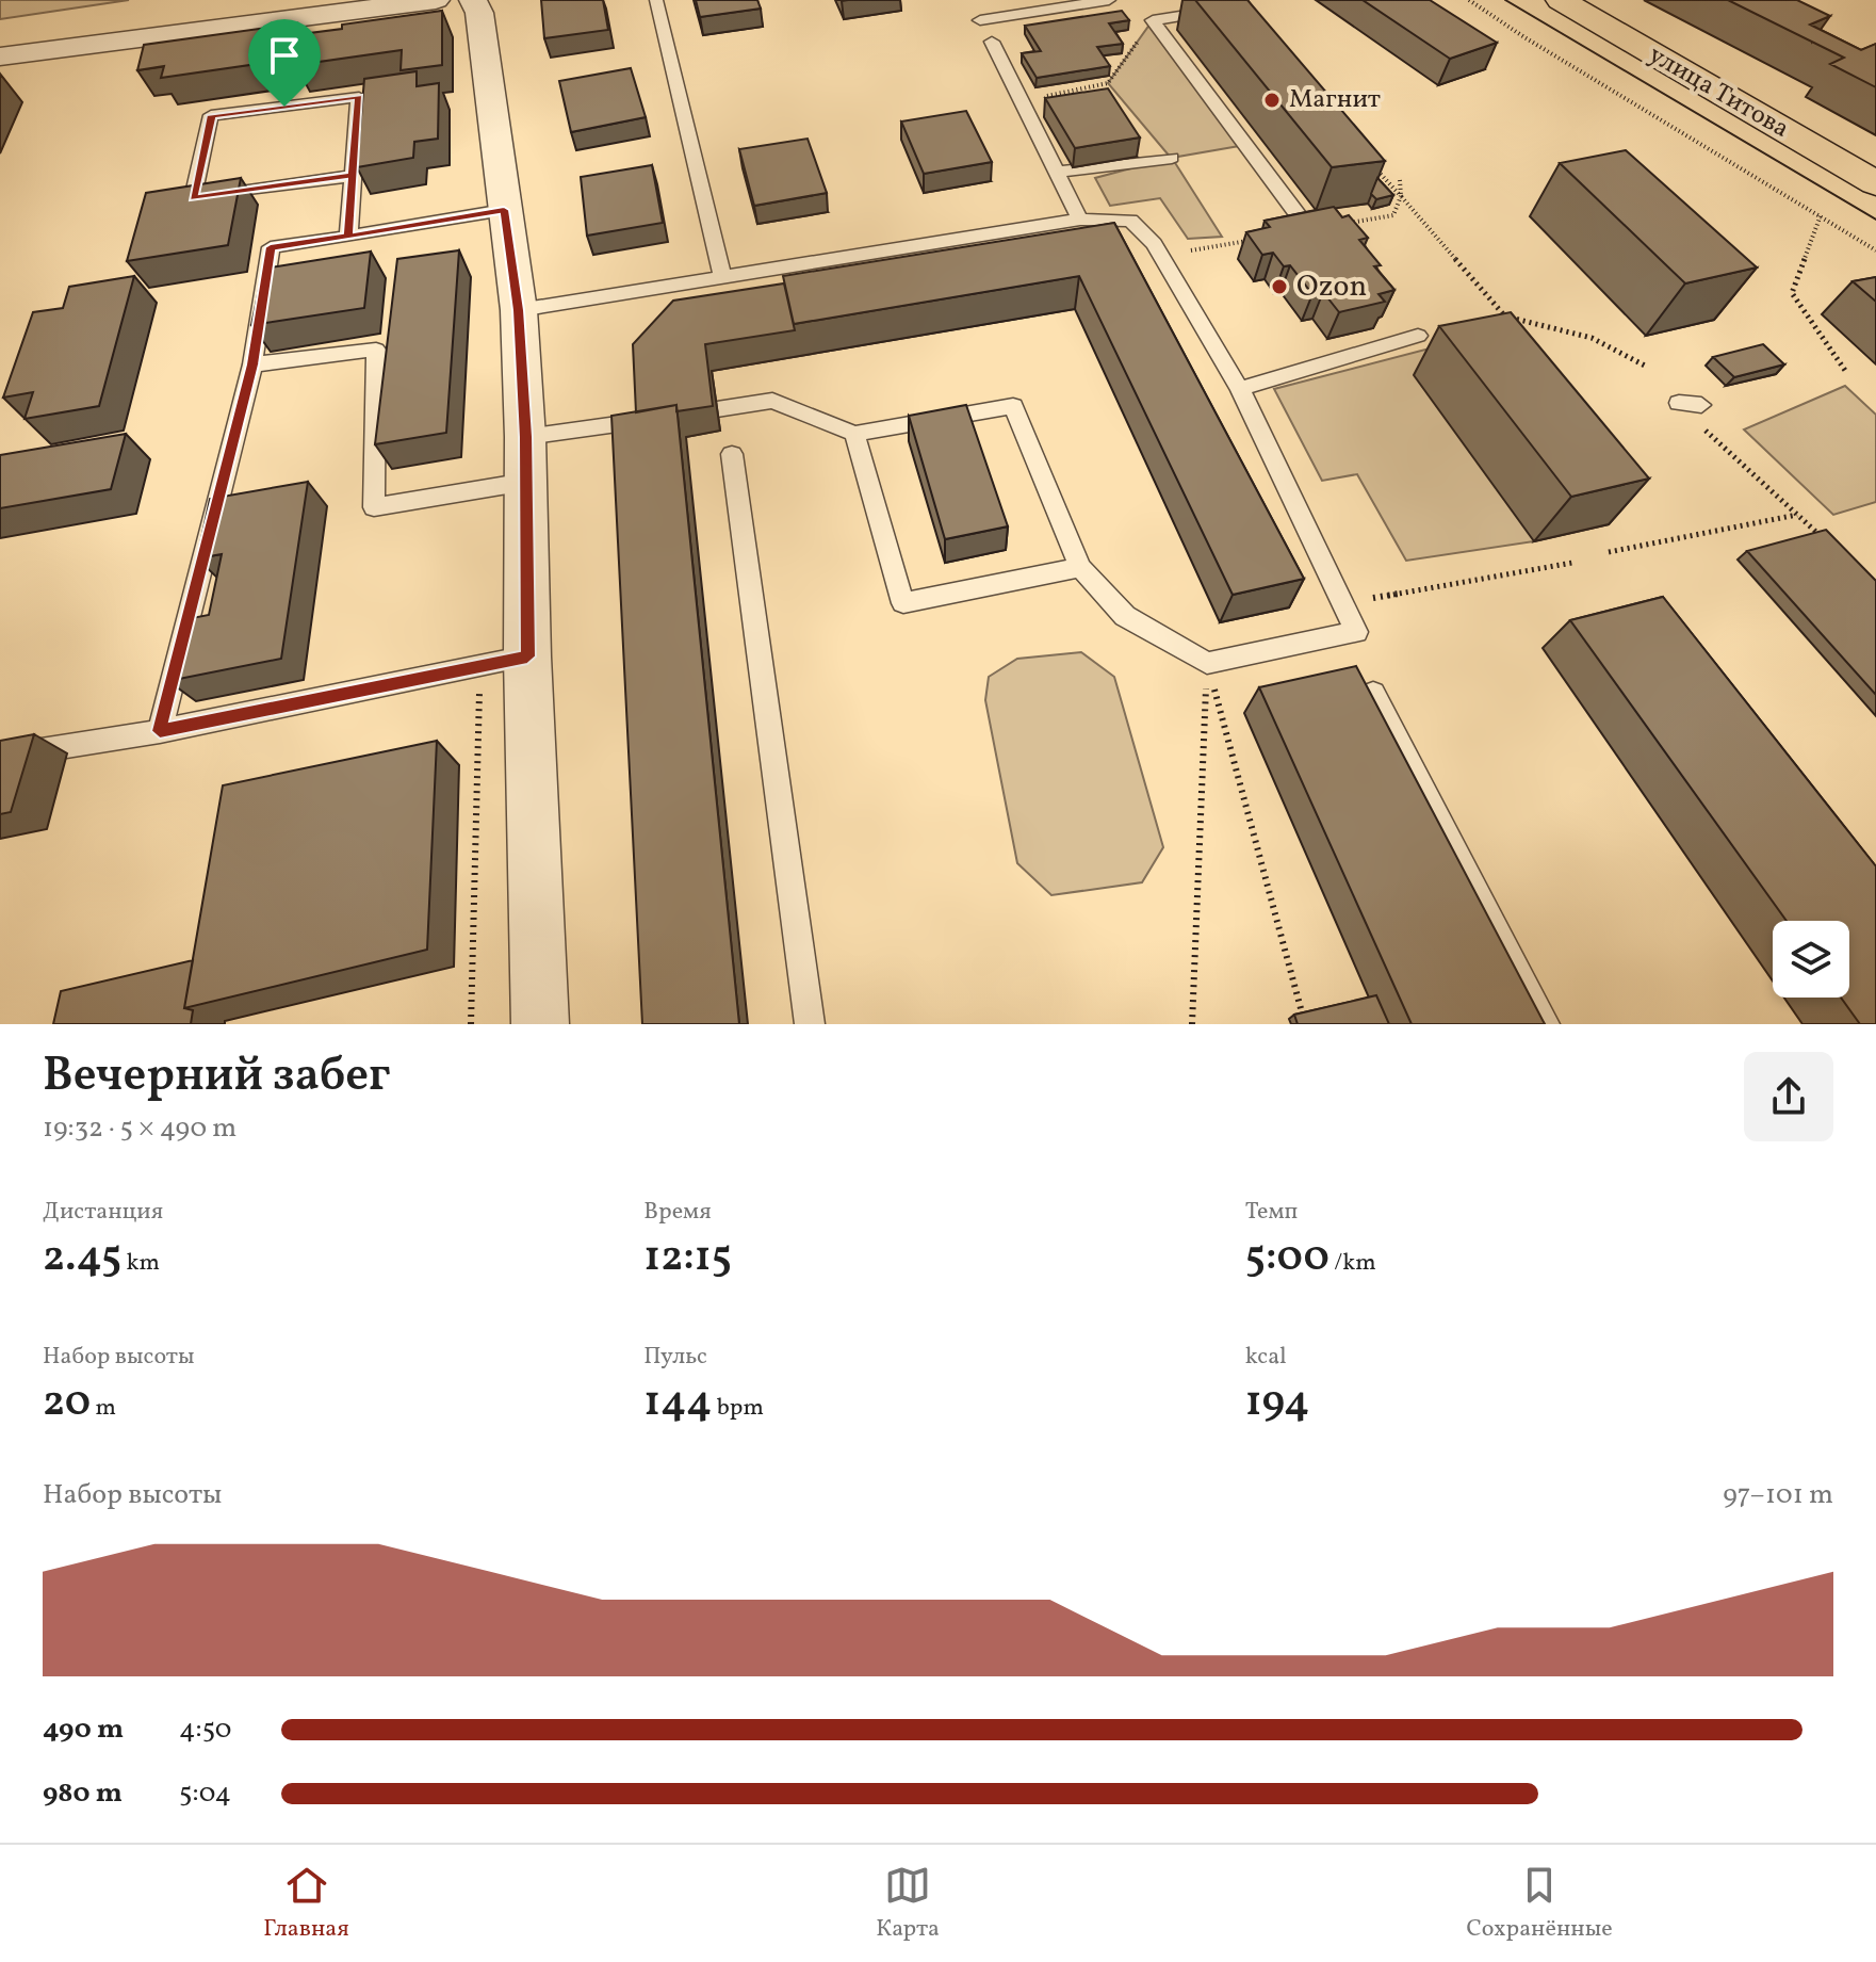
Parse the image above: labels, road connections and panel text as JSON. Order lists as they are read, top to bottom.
{
  "streets": {
    "main road": ["улица Титова"]
  },
  "places": ["Магнит", "Ozon"],
  "page": {
    "heading": ["Вечерний забег", "19:32 · 5 × 490 m"],
    "stats": [
      ["Дистанция", "2.45 km"],
      ["Время", "12:15"],
      ["Темп", "5:00 /km"],
      ["Набор высоты", "20 m"],
      ["Пульс", "144 bpm"],
      ["kcal", "194"]
    ],
    "chart": ["Набор высоты", "97–101 m"],
    "list": [
      {
        "name": "490 m",
        "note": "4:50"
      },
      {
        "name": "980 m",
        "note": "5:04"
      }
    ],
    "tabs": ["Главная", "Карта", "Сохранённые"]
  }
}
